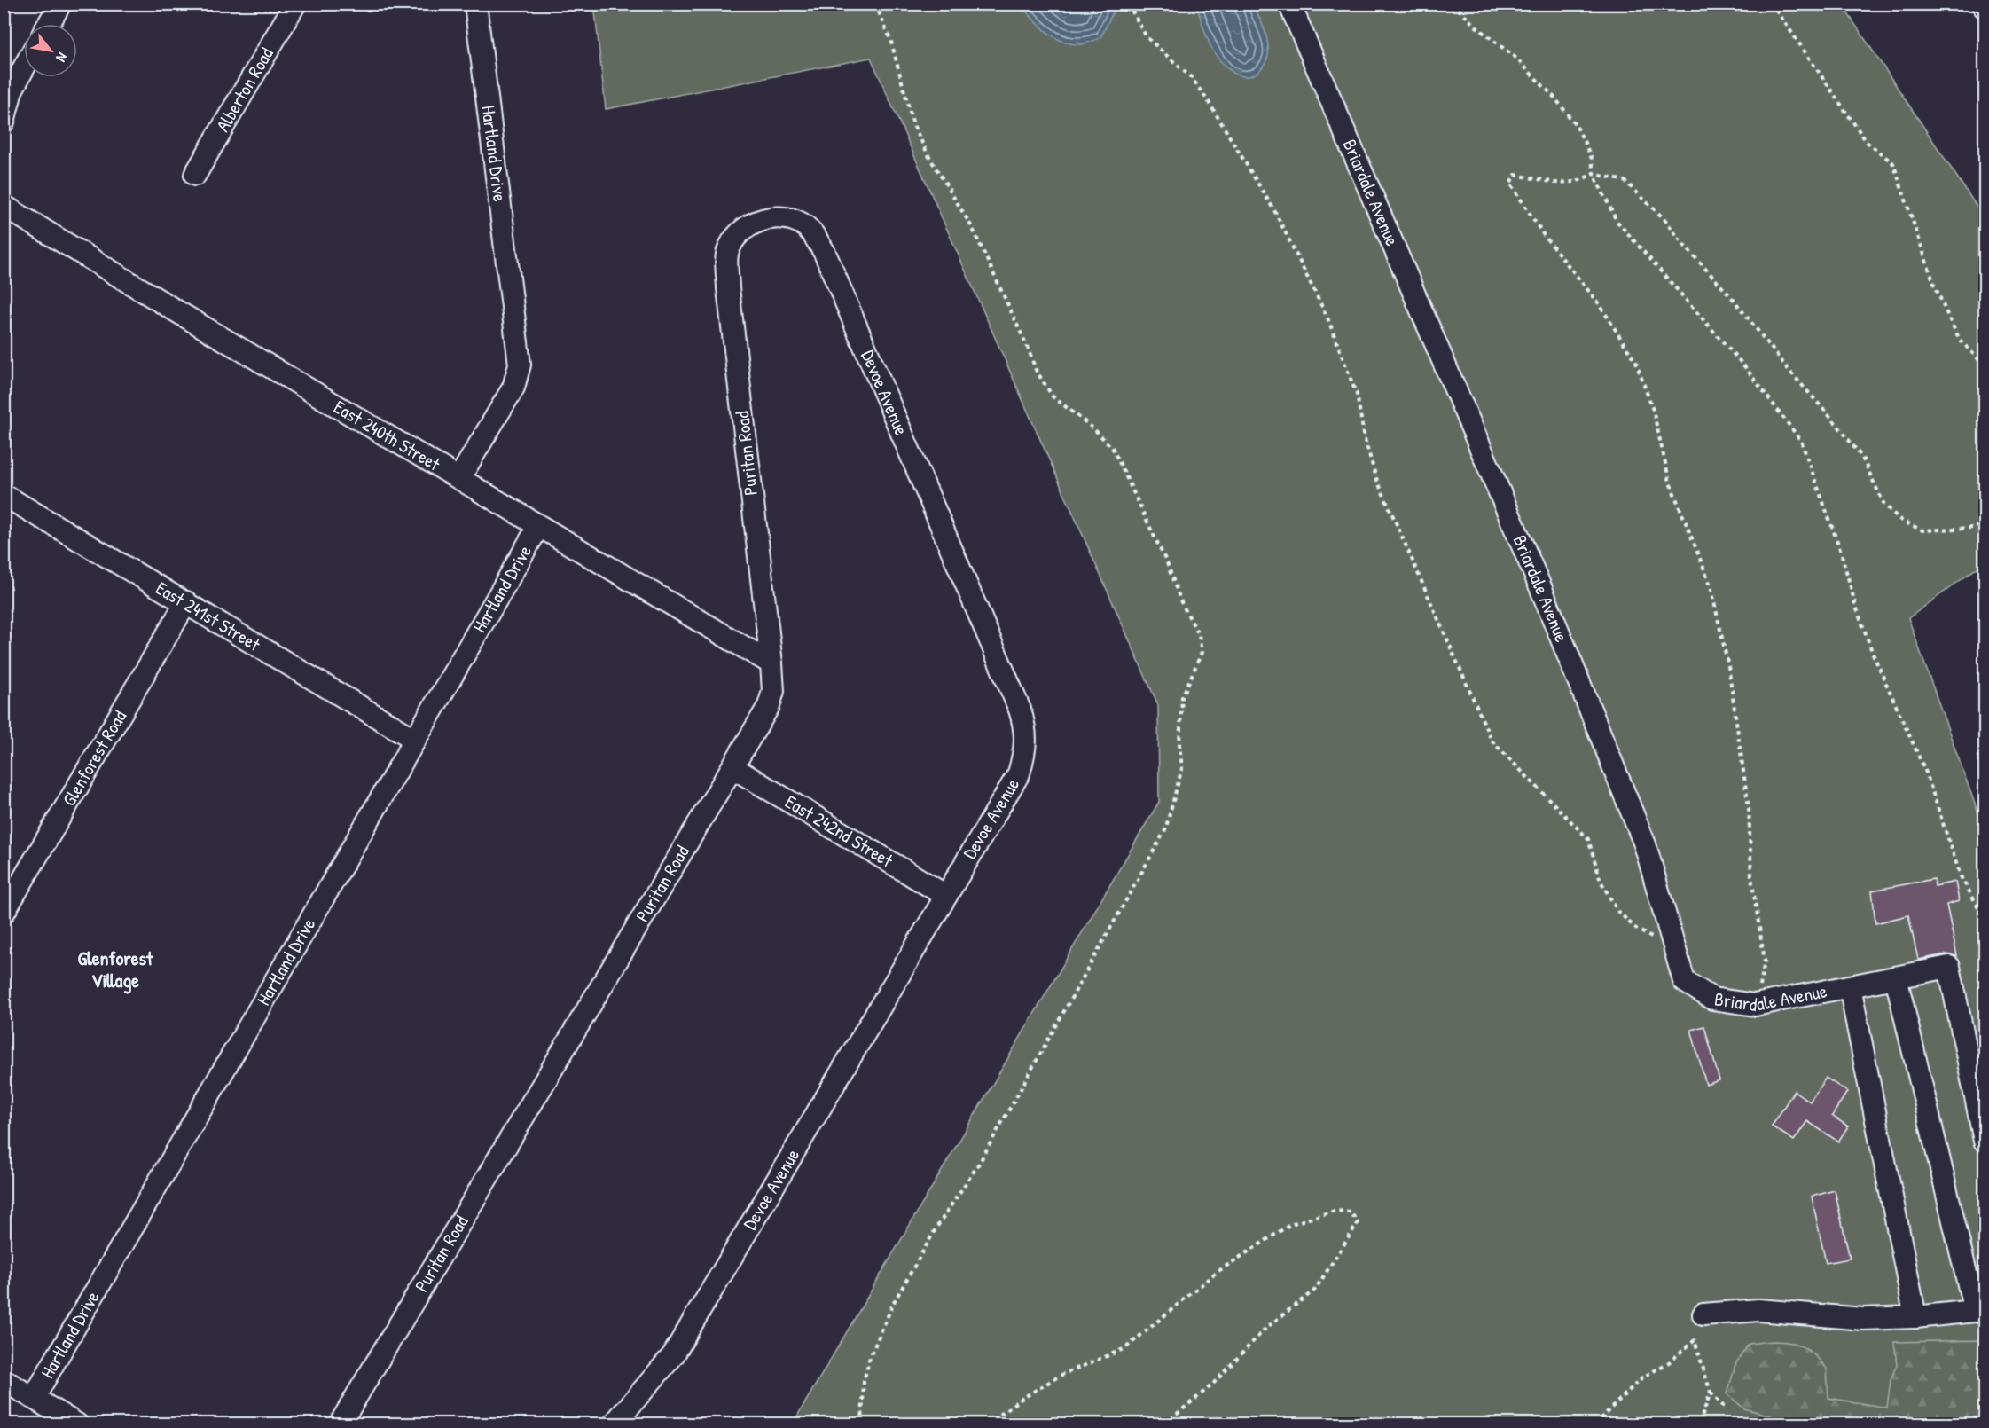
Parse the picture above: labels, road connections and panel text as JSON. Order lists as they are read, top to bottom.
{
  "streets": {
    "street": [
      "Alberton Road",
      "Hartland Drive",
      "Briardale Avenue",
      "Devoe Avenue",
      "East 240th Street",
      "Puritan Road",
      "East 241st Street",
      "Glenforest Road",
      "East 242nd Street"
    ]
  },
  "crossings": [
    ["Hartland Drive", "East 240th Street"],
    ["Hartland Drive", "East 241st Street"],
    ["Devoe Avenue", "Puritan Road"],
    ["Devoe Avenue", "East 242nd Street"],
    ["East 240th Street", "Puritan Road"],
    ["Puritan Road", "East 242nd Street"],
    ["East 241st Street", "Glenforest Road"]
  ],
  "districts": ["Glenforest Village"],
  "north": "bottom right"
}
